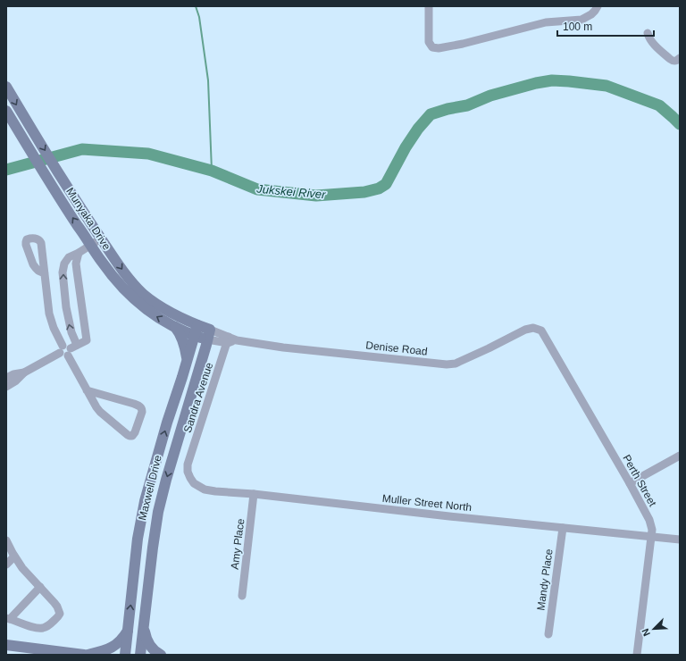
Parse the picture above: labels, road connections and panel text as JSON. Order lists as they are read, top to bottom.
{
  "streets": {
    "main road": ["Munyaka Drive", "Maxwell Drive"],
    "street": [
      "Denise Road",
      "Sandra Avenue",
      "Perth Street",
      "Muller Street North",
      "Amy Place",
      "Mandy Place"
    ]
  },
  "crossings": [
    ["Munyaka Drive", "Maxwell Drive"],
    ["Denise Road", "Sandra Avenue"],
    ["Denise Road", "Perth Street"],
    ["Sandra Avenue", "Muller Street North"],
    ["Perth Street", "Muller Street North"],
    ["Muller Street North", "Amy Place"],
    ["Muller Street North", "Mandy Place"]
  ],
  "water": ["Jukskei River"],
  "scale_bar": "100 m",
  "north": "bottom left"
}
